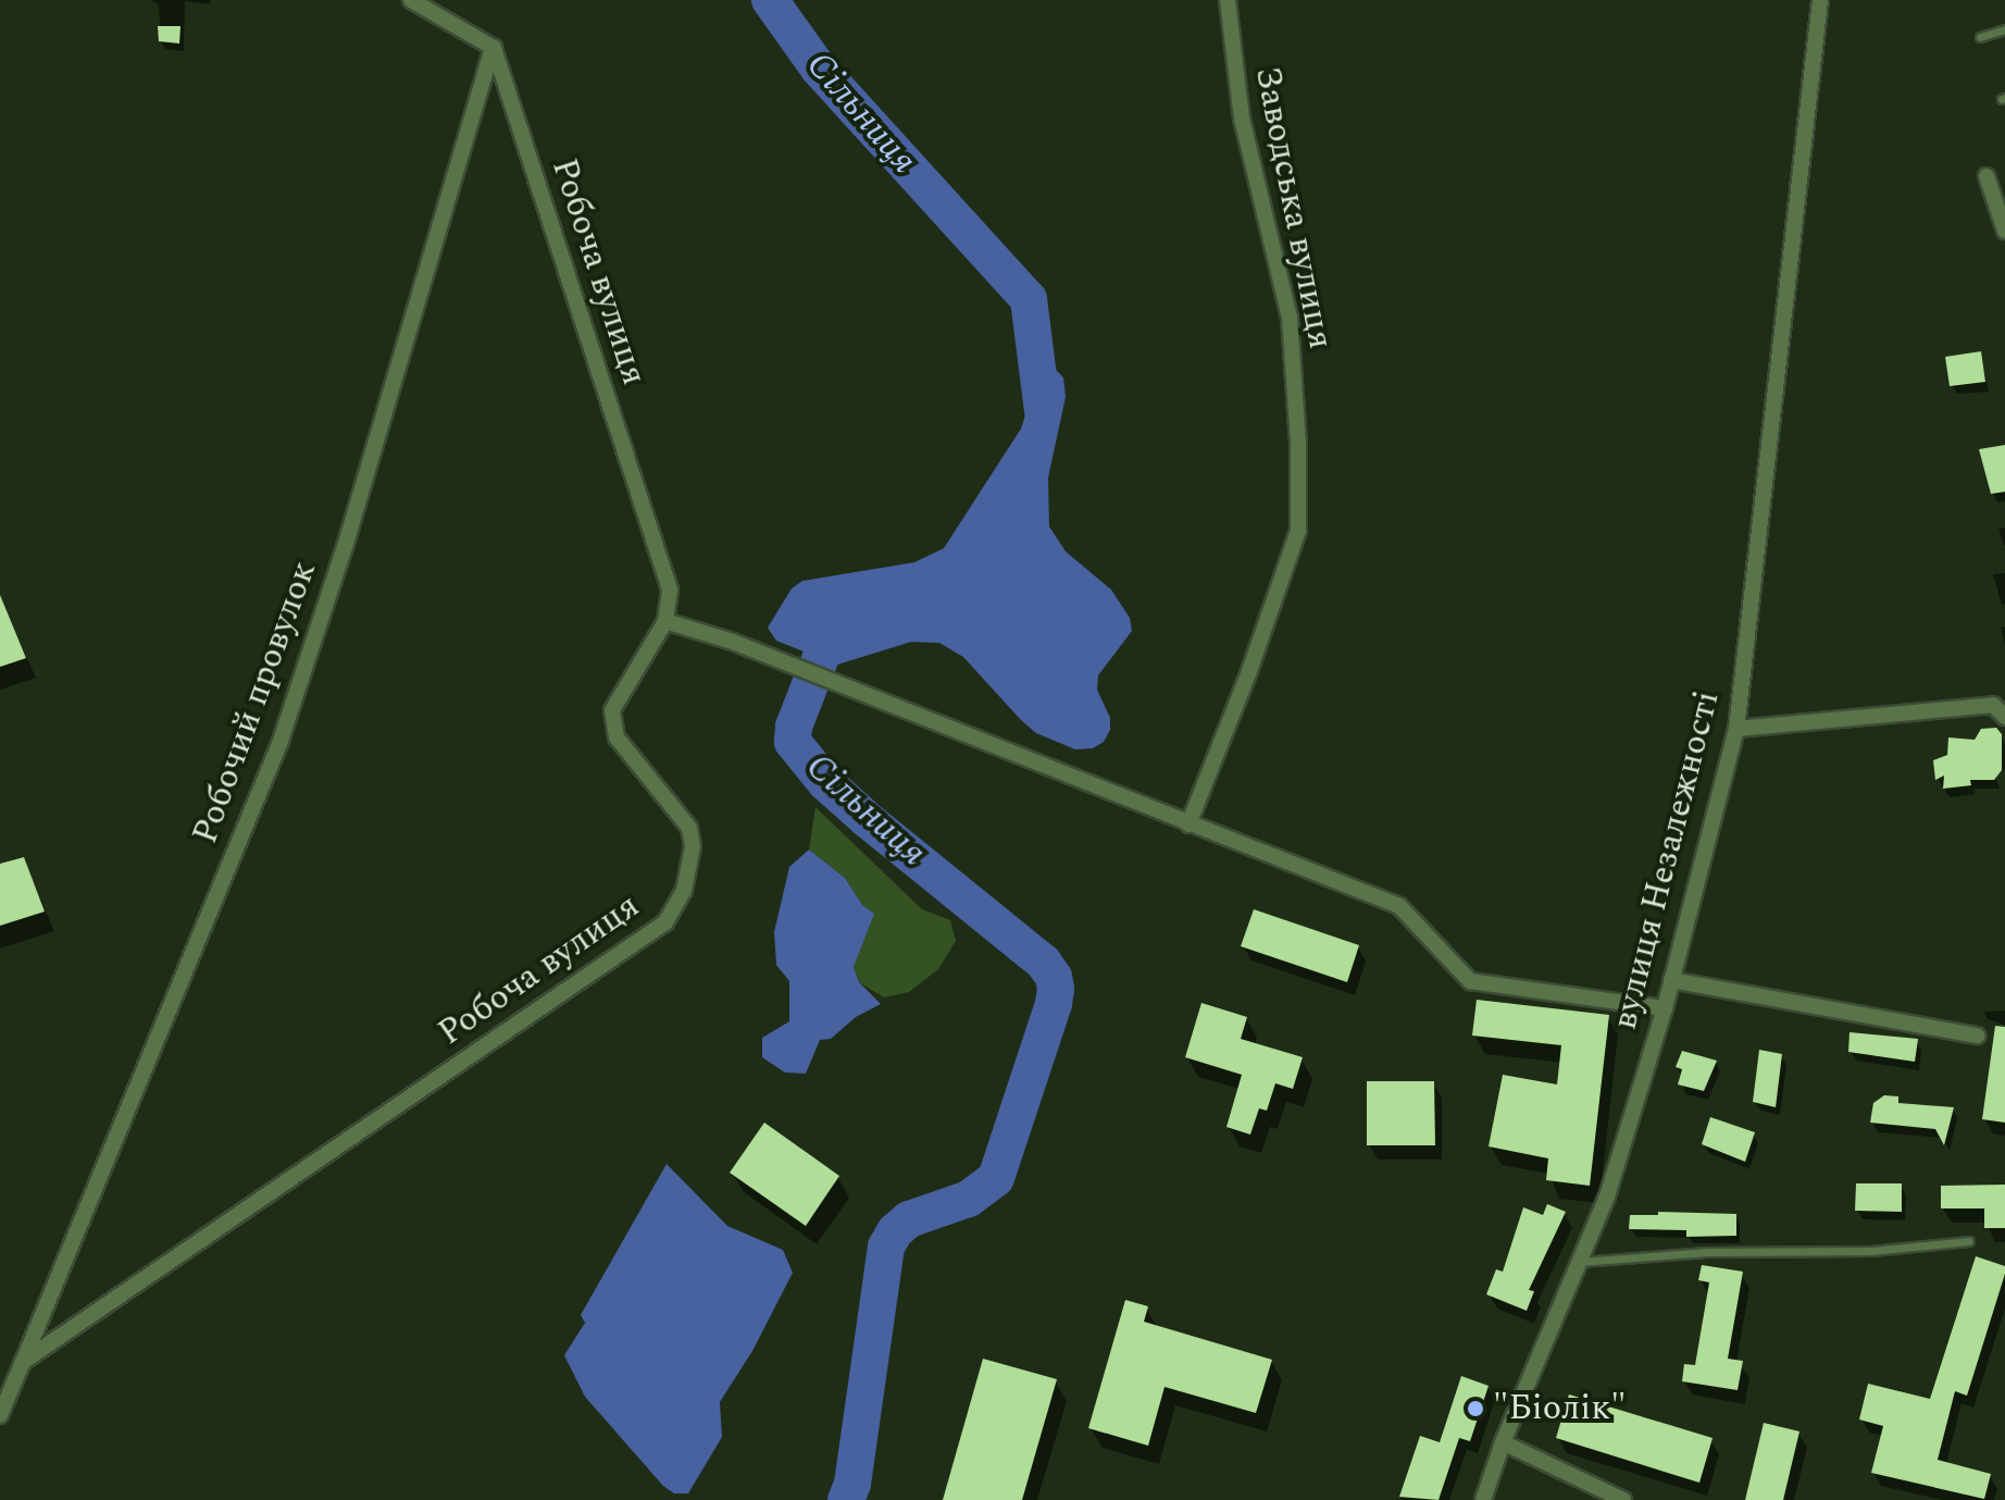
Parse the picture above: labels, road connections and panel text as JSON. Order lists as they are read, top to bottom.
{
  "streets": {
    "street": [
      "Заводська вулиця",
      "Робоча вулиця",
      "Робочий провулок",
      "вулиця Незалежності"
    ]
  },
  "crossings": [
    ["Робоча вулиця", "Робочий провулок"]
  ],
  "water": ["Сільниця"],
  "places": ["\"Біолік\""]
}
